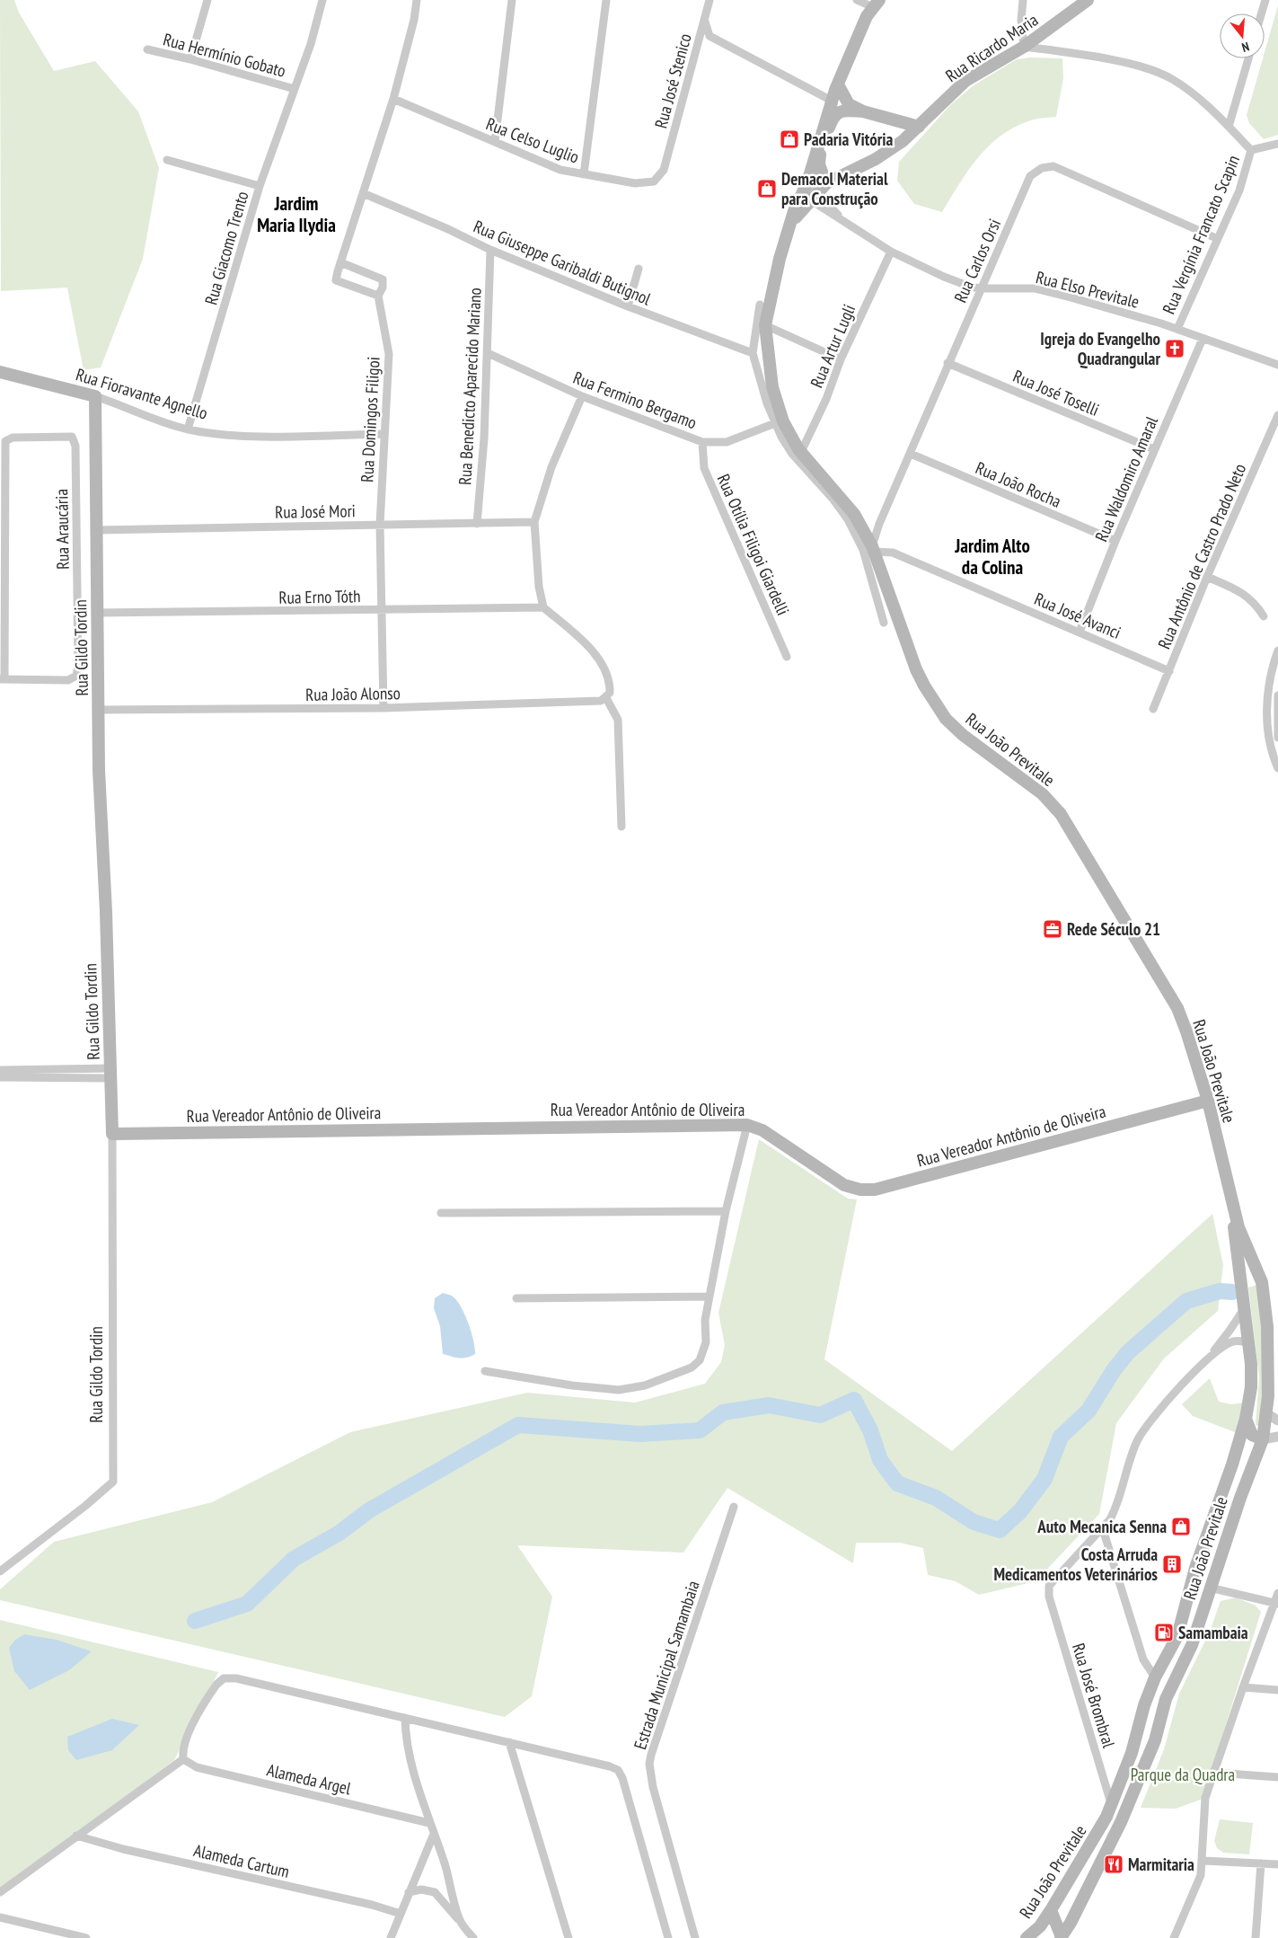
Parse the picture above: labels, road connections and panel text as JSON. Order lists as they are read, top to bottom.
{
  "streets": {
    "main road": [
      "Rua Ricardo Maria",
      "Rua Fioravante Agnello",
      "Rua Gildo Tordin",
      "Rua João Previtale",
      "Rua Vereador Antônio de Oliveira"
    ],
    "street": [
      "Rua Hermínio Gobato",
      "Rua José Stenico",
      "Rua Celso Luglio",
      "Rua Vergínia Francato Scapin",
      "Rua Giacomo Trento",
      "Rua Carlos Orsi",
      "Rua Giuseppe Garibaldi Butignol",
      "Rua Elso Previtale",
      "Rua Artur Lugli",
      "Rua Benedicto Aparecido Mariano",
      "Rua José Toselli",
      "Rua Fermino Bergamo",
      "Rua Domingos Filigoi",
      "Rua Waldomiro Amaral",
      "Rua João Rocha",
      "Rua José Mori",
      "Rua Araucária",
      "Rua Otília Filigoi Giardelli",
      "Rua Antônio de Castro Prado Neto",
      "Rua Erno Tóth",
      "Rua José Avanci",
      "Rua João Alonso",
      "Estrada Municipal Samambaia",
      "Rua José Brombral",
      "Alameda Argel",
      "Alameda Cartum"
    ]
  },
  "crossings": [
    ["Rua Ricardo Maria", "Rua Elso Previtale"],
    ["Rua Ricardo Maria", "Rua João Previtale"],
    ["Rua Hermínio Gobato", "Rua Giacomo Trento"],
    ["Rua José Stenico", "Rua Celso Luglio"],
    ["Rua Vergínia Francato Scapin", "Rua Carlos Orsi"],
    ["Rua Vergínia Francato Scapin", "Rua Elso Previtale"],
    ["Rua Giacomo Trento", "Rua Fioravante Agnello"],
    ["Rua Carlos Orsi", "Rua Elso Previtale"],
    ["Rua Carlos Orsi", "Rua José Toselli"],
    ["Rua Carlos Orsi", "Rua João Rocha"],
    ["Rua Carlos Orsi", "Rua José Avanci"],
    ["Rua Carlos Orsi", "Rua João Previtale"],
    ["Rua Giuseppe Garibaldi Butignol", "Rua Benedicto Aparecido Mariano"],
    ["Rua Elso Previtale", "Rua Artur Lugli"],
    ["Rua Elso Previtale", "Rua Waldomiro Amaral"],
    ["Rua Elso Previtale", "Rua João Previtale"],
    ["Rua Artur Lugli", "Rua João Previtale"],
    ["Rua Benedicto Aparecido Mariano", "Rua Fermino Bergamo"],
    ["Rua Benedicto Aparecido Mariano", "Rua José Mori"],
    ["Rua José Toselli", "Rua Waldomiro Amaral"],
    ["Rua Fioravante Agnello", "Rua Domingos Filigoi"],
    ["Rua Fioravante Agnello", "Rua Gildo Tordin"],
    ["Rua Fermino Bergamo", "Rua Otília Filigoi Giardelli"],
    ["Rua Domingos Filigoi", "Rua José Mori"],
    ["Rua Domingos Filigoi", "Rua Erno Tóth"],
    ["Rua Domingos Filigoi", "Rua João Alonso"],
    ["Rua Waldomiro Amaral", "Rua João Rocha"],
    ["Rua Waldomiro Amaral", "Rua José Avanci"],
    ["Rua José Mori", "Rua Gildo Tordin"],
    ["Rua Antônio de Castro Prado Neto", "Rua José Avanci"],
    ["Rua Erno Tóth", "Rua Gildo Tordin"],
    ["Rua José Avanci", "Rua João Previtale"],
    ["Rua Gildo Tordin", "Rua João Alonso"],
    ["Rua Gildo Tordin", "Rua Vereador Antônio de Oliveira"],
    ["Rua João Previtale", "Rua Vereador Antônio de Oliveira"],
    ["Rua João Previtale", "Rua José Brombral"]
  ],
  "districts": ["Jardim Maria Ilydia", "Jardim Alto da Colina"],
  "parks": ["Parque da Quadra"],
  "places": {
    "shop": ["Padaria Vitória", "Demacol Material para Construção", "Auto Mecanica Senna"],
    "church": ["Igreja do Evangelho Quadrangular"],
    "office": ["Rede Século 21"],
    "building": ["Costa Arruda Medicamentos Veterinários"],
    "fuel station": ["Samambaia"],
    "restaurant": ["Marmitaria"]
  },
  "north": "bottom"
}
